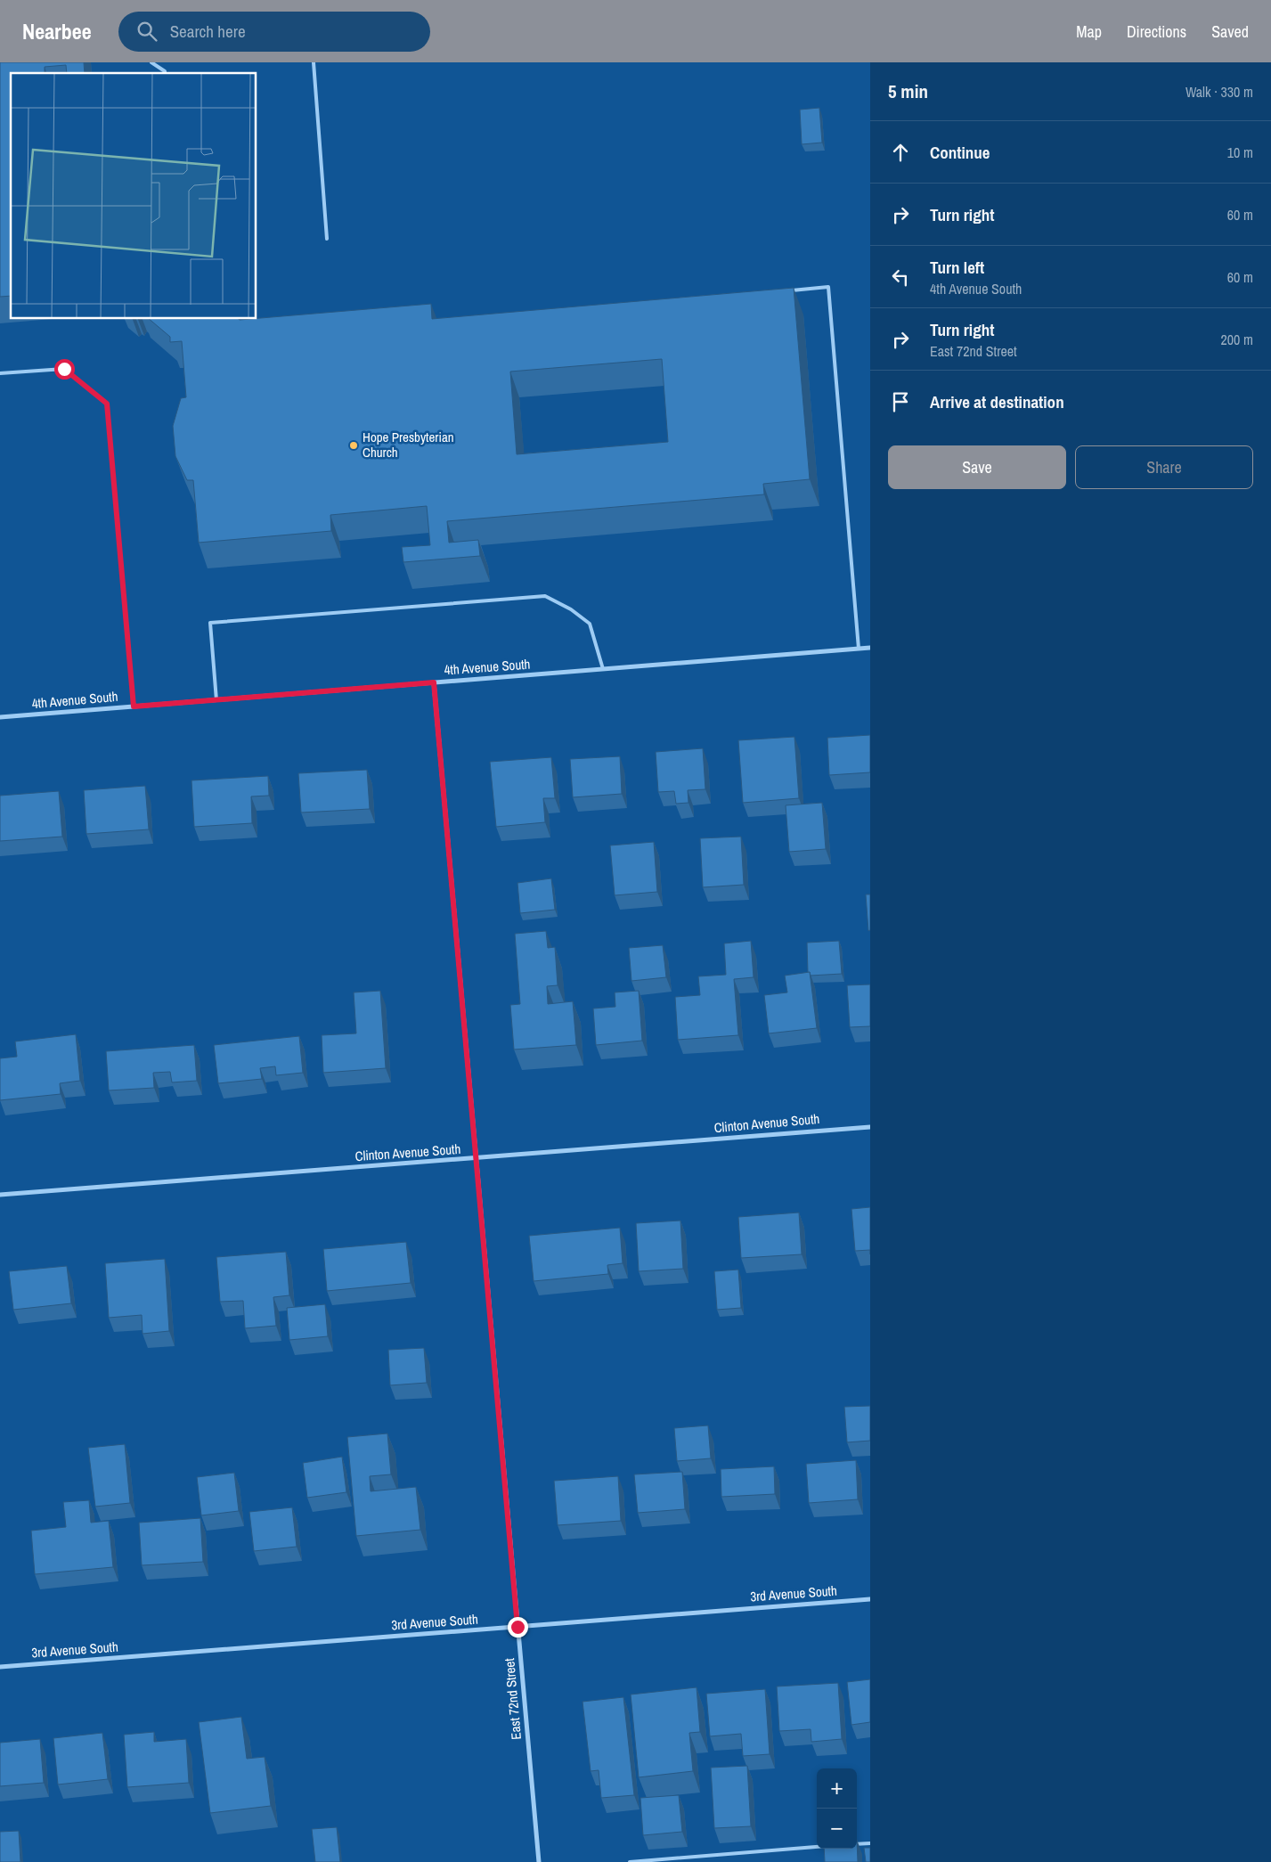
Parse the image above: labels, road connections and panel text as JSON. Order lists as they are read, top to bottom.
{
  "streets": {
    "street": [
      "4th Avenue South",
      "Clinton Avenue South",
      "3rd Avenue South",
      "East 72nd Street"
    ]
  },
  "crossings": [
    ["4th Avenue South", "East 72nd Street"],
    ["Clinton Avenue South", "East 72nd Street"],
    ["3rd Avenue South", "East 72nd Street"]
  ],
  "places": ["Hope Presbyterian Church"],
  "page": {
    "header": "Nearbee",
    "search": "Search here",
    "nav": ["Map", "Directions", "Saved"],
    "heading": ["5 min", "Walk · 330 m"],
    "list": [
      ["Continue", "10 m"],
      ["Turn right", "60 m"],
      ["Turn left", "4th Avenue South", "60 m"],
      ["Turn right", "East 72nd Street", "200 m"],
      "Arrive at destination"
    ],
    "buttons": ["Save", "Share"],
    "map_buttons": ["+", "−"]
  }
}
